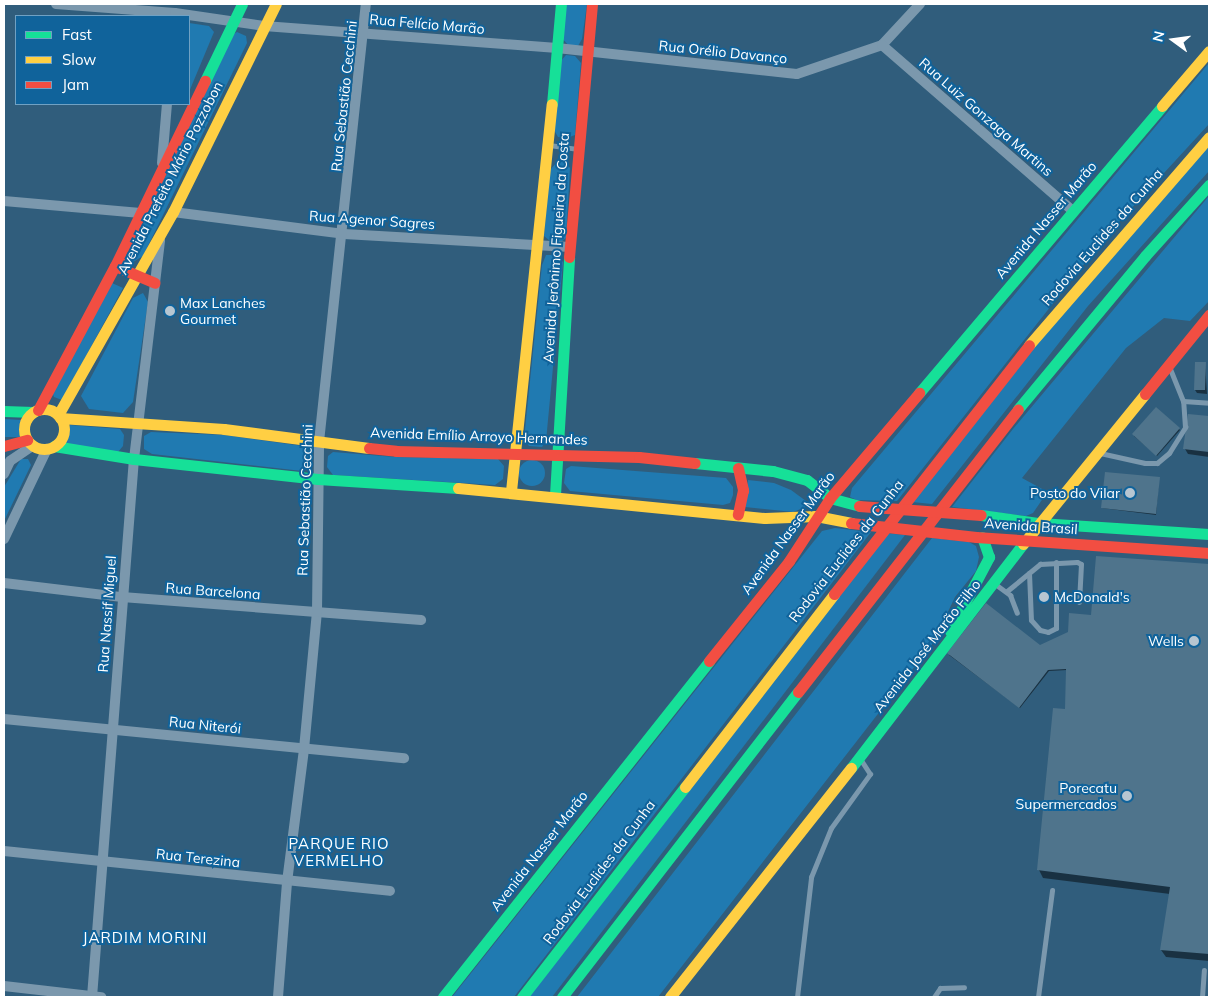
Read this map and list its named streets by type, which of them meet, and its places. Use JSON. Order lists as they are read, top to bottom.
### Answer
{
  "streets": {
    "main road": [
      "Avenida Prefeito Mário Pozzobon",
      "Avenida Nasser Marão",
      "Rodovia Euclides da Cunha",
      "Avenida Jerônimo Figueira da Costa",
      "Avenida Emílio Arroyo Hernandes",
      "Avenida Brasil",
      "Avenida José Marão Filho"
    ],
    "street": [
      "Rua Felício Marão",
      "Rua Orélio Davanço",
      "Rua Sebastião Cecchini",
      "Rua Luiz Gonzaga Martins",
      "Rua Agenor Sagres",
      "Rua Barcelona",
      "Rua Nassif Miguel",
      "Rua Niterói",
      "Rua Terezina"
    ]
  },
  "crossings": [
    ["Rua Felício Marão", "Rua Orélio Davanço"],
    ["Rua Felício Marão", "Rua Sebastião Cecchini"],
    ["Rua Felício Marão", "Avenida Prefeito Mário Pozzobon"],
    ["Rua Felício Marão", "Avenida Jerônimo Figueira da Costa"],
    ["Rua Orélio Davanço", "Rua Luiz Gonzaga Martins"],
    ["Rua Orélio Davanço", "Avenida Jerônimo Figueira da Costa"],
    ["Rua Sebastião Cecchini", "Rua Agenor Sagres"],
    ["Rua Sebastião Cecchini", "Avenida Emílio Arroyo Hernandes"],
    ["Rua Sebastião Cecchini", "Rua Barcelona"],
    ["Rua Sebastião Cecchini", "Rua Niterói"],
    ["Rua Sebastião Cecchini", "Rua Terezina"],
    ["Rua Luiz Gonzaga Martins", "Avenida Nasser Marão"],
    ["Avenida Prefeito Mário Pozzobon", "Rua Agenor Sagres"],
    ["Avenida Prefeito Mário Pozzobon", "Avenida Emílio Arroyo Hernandes"],
    ["Avenida Prefeito Mário Pozzobon", "Rua Nassif Miguel"],
    ["Rua Agenor Sagres", "Avenida Jerônimo Figueira da Costa"],
    ["Avenida Nasser Marão", "Avenida Emílio Arroyo Hernandes"],
    ["Avenida Nasser Marão", "Avenida Brasil"],
    ["Avenida Jerônimo Figueira da Costa", "Avenida Emílio Arroyo Hernandes"],
    ["Avenida Emílio Arroyo Hernandes", "Avenida Brasil"],
    ["Avenida Emílio Arroyo Hernandes", "Rua Nassif Miguel"],
    ["Avenida Brasil", "Avenida José Marão Filho"],
    ["Rua Barcelona", "Rua Nassif Miguel"],
    ["Rua Nassif Miguel", "Rua Niterói"],
    ["Rua Nassif Miguel", "Rua Terezina"]
  ],
  "districts": ["PARQUE RIO VERMELHO", "JARDIM MORINI"],
  "places": [
    "Max Lanches Gourmet",
    "Posto do Vilar",
    "McDonald's",
    "Wells",
    "Porecatu Supermercados"
  ],
  "legend": ["Fast", "Slow", "Jam"],
  "north": "left"
}
